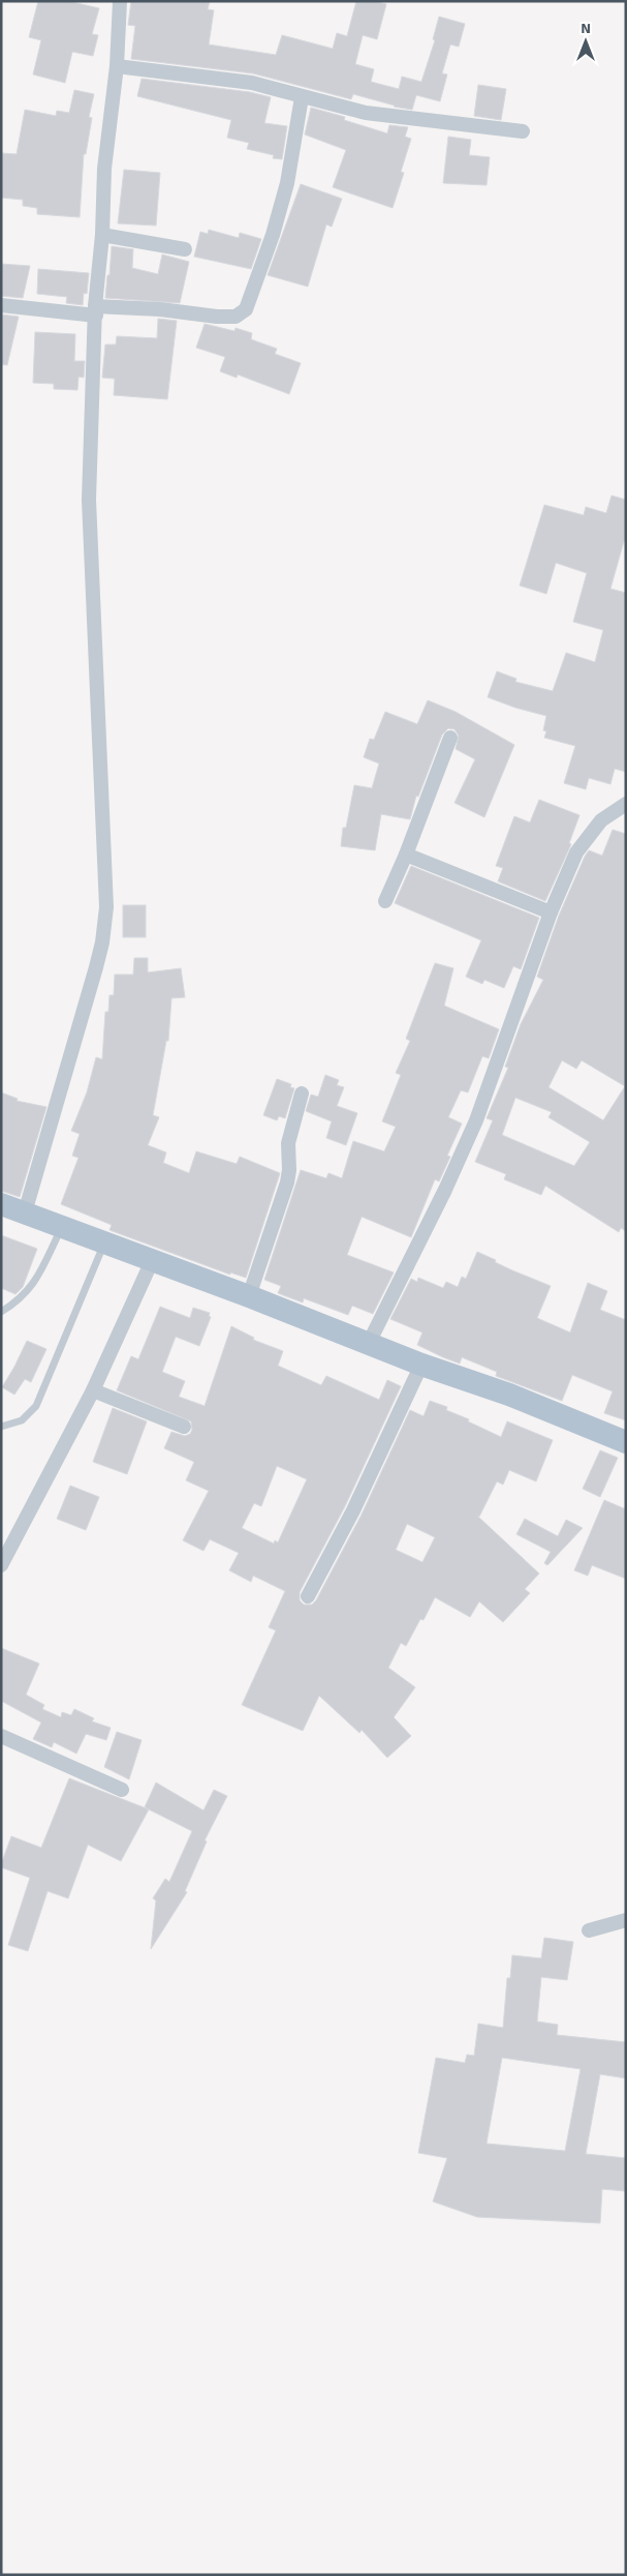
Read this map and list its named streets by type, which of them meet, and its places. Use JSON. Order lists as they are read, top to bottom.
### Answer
{
  "north": "top"
}
